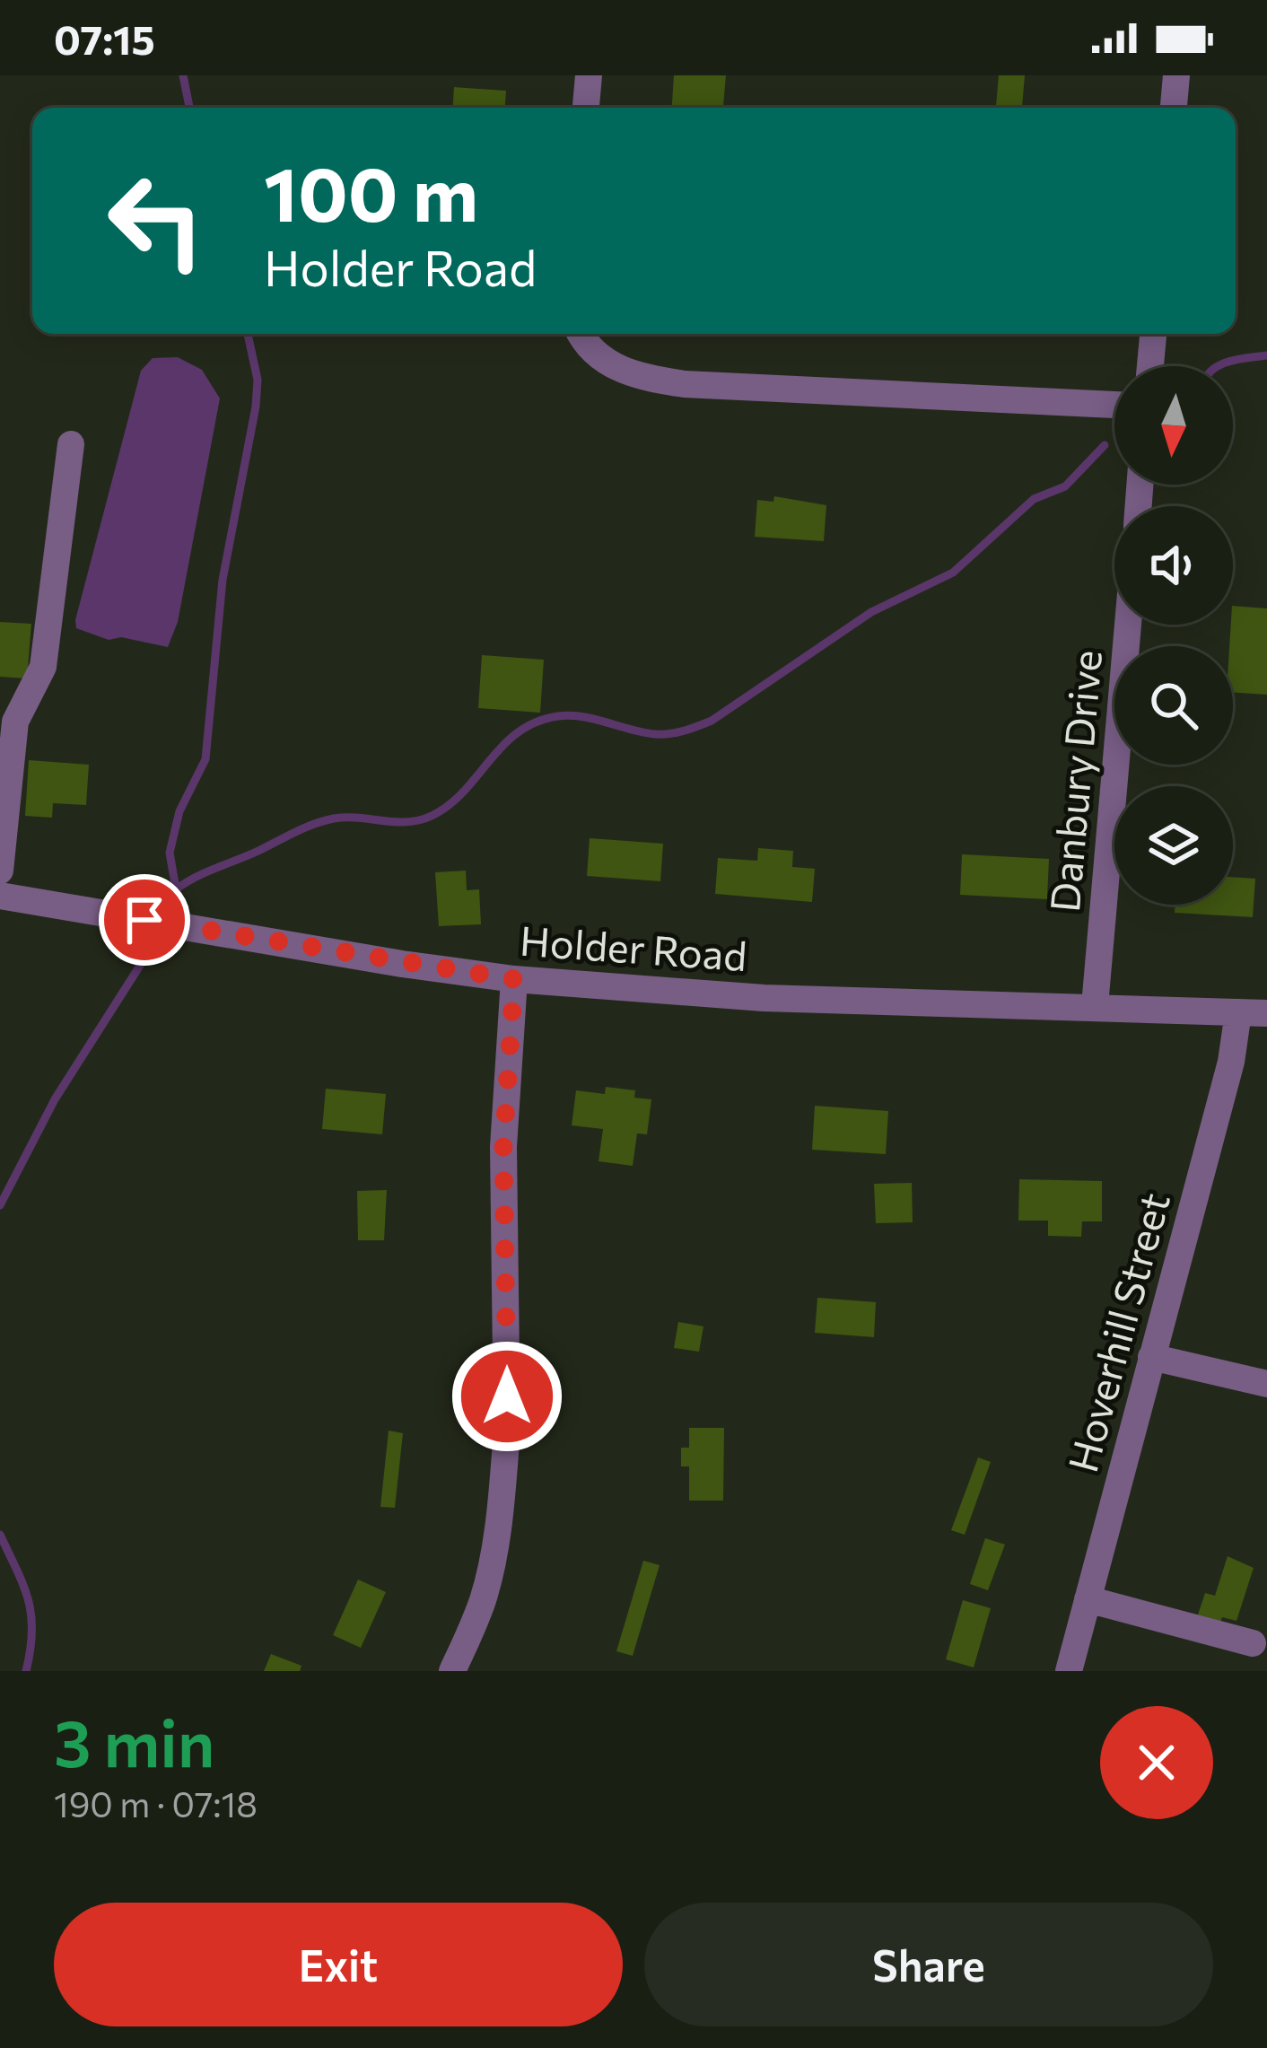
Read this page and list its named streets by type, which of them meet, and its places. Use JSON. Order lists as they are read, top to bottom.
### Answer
{
  "streets": {
    "street": ["Danbury Drive", "Holder Road", "Hoverhill Street"]
  },
  "crossings": [
    ["Danbury Drive", "Holder Road"],
    ["Holder Road", "Hoverhill Street"]
  ],
  "north": "bottom",
  "page": {
    "status": "07:15",
    "turn": ["100 m", "Holder Road"],
    "heading": ["3 min", "190 m · 07:18"],
    "buttons": ["Exit", "Share"]
  }
}
